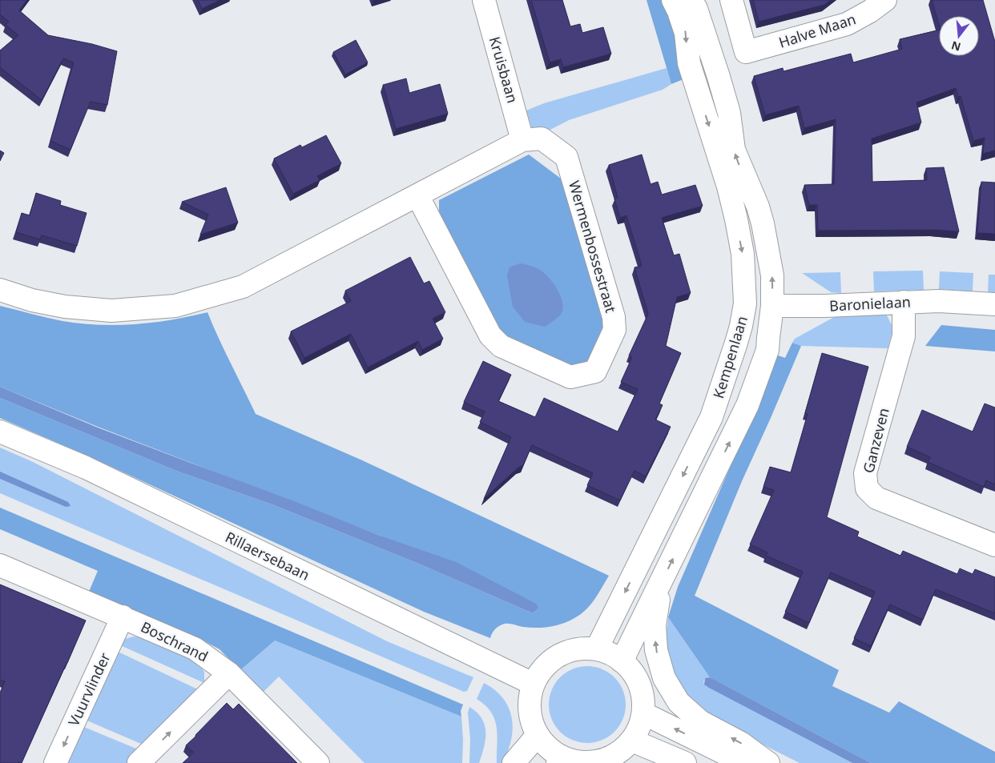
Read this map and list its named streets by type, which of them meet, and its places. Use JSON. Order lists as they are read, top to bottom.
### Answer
{
  "streets": {
    "street": [
      "Halve Maan",
      "Kruisbaan",
      "Wermenbossestraat",
      "Baronielaan",
      "Kempenlaan",
      "Ganzeven",
      "Rillaersebaan",
      "Boschrand",
      "Vuurvlinder"
    ]
  },
  "crossings": [
    ["Kruisbaan", "Wermenbossestraat"],
    ["Baronielaan", "Kempenlaan"],
    ["Baronielaan", "Ganzeven"],
    ["Kempenlaan", "Rillaersebaan"],
    ["Boschrand", "Vuurvlinder"]
  ],
  "north": "bottom"
}
